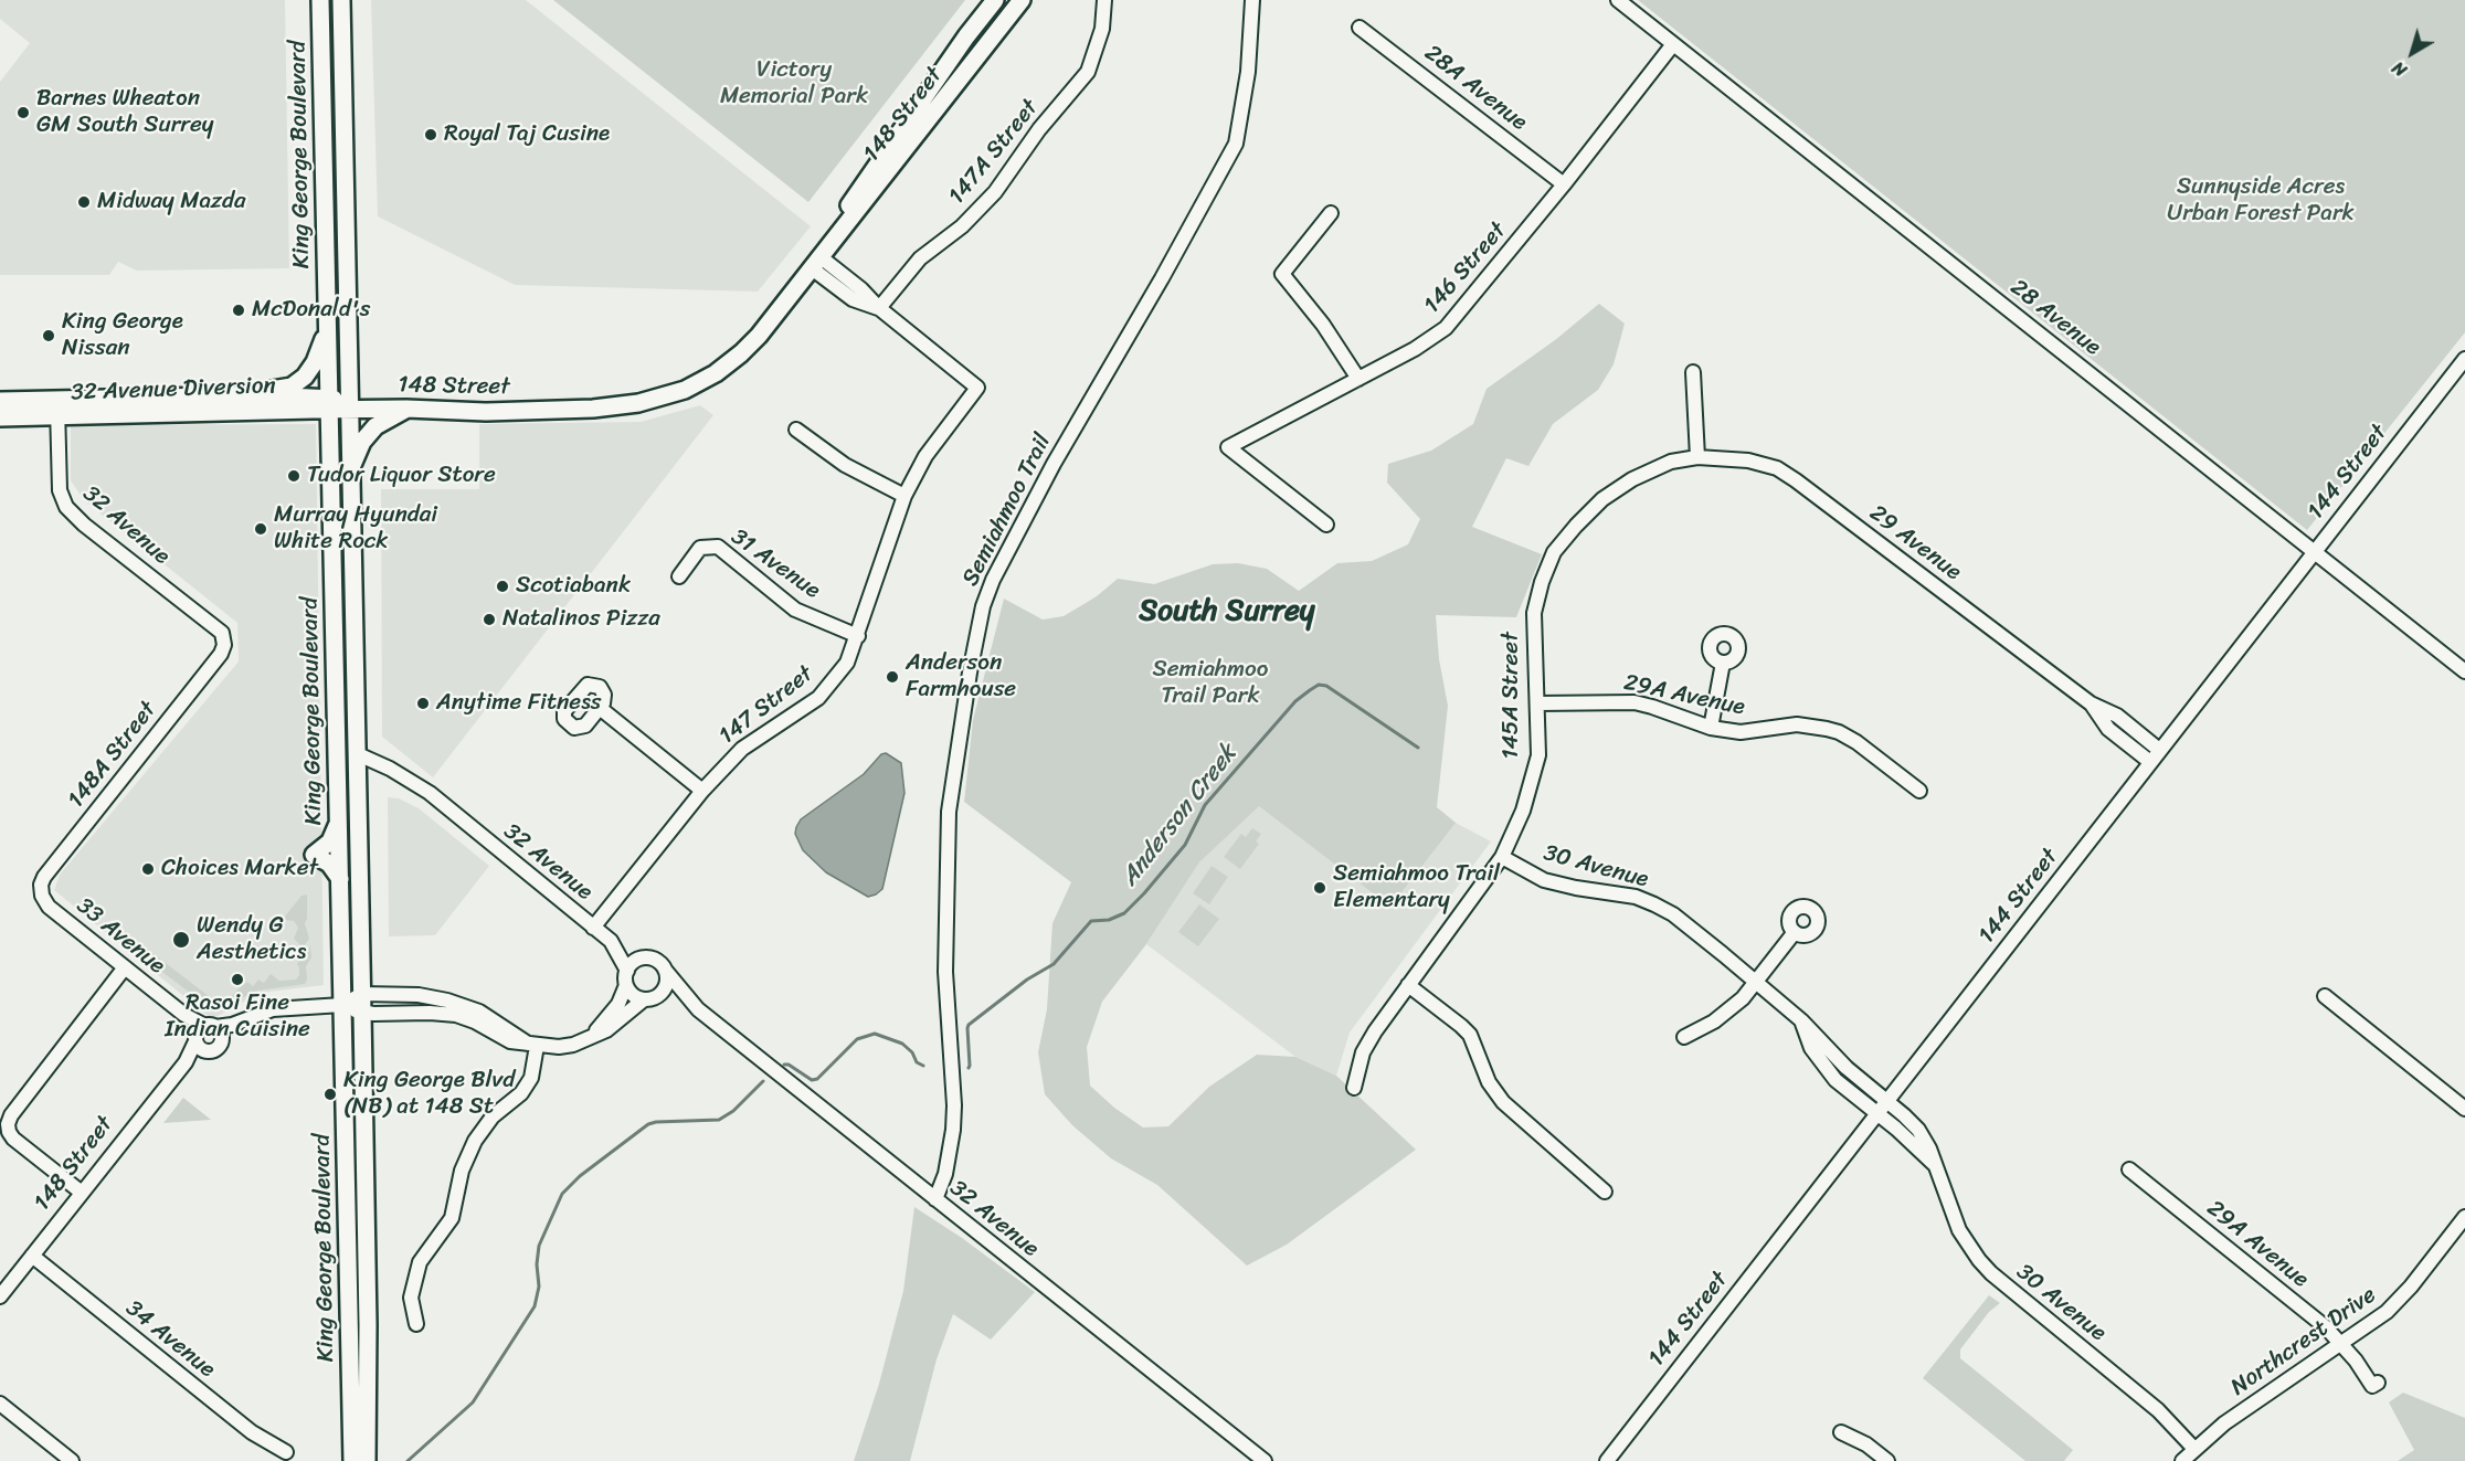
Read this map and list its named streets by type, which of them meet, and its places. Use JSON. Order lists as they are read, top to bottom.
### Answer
{
  "streets": {
    "main road": ["148 Street", "King George Boulevard", "32 Avenue Diversion"],
    "street": [
      "28A Avenue",
      "147A Street",
      "146 Street",
      "28 Avenue",
      "144 Street",
      "Semiahmoo Trail",
      "32 Avenue",
      "29 Avenue",
      "31 Avenue",
      "145A Street",
      "29A Avenue",
      "147 Street",
      "148A Street",
      "30 Avenue",
      "33 Avenue",
      "34 Avenue",
      "Northcrest Drive"
    ]
  },
  "crossings": [
    ["28A Avenue", "146 Street"],
    ["148 Street", "King George Boulevard"],
    ["148 Street", "32 Avenue Diversion"],
    ["148 Street", "33 Avenue"],
    ["148 Street", "34 Avenue"],
    ["147A Street", "147 Street"],
    ["King George Boulevard", "32 Avenue Diversion"],
    ["King George Boulevard", "32 Avenue"],
    ["146 Street", "28 Avenue"],
    ["28 Avenue", "144 Street"],
    ["32 Avenue Diversion", "32 Avenue"],
    ["144 Street", "29 Avenue"],
    ["144 Street", "30 Avenue"],
    ["Semiahmoo Trail", "32 Avenue"],
    ["32 Avenue", "147 Street"],
    ["32 Avenue", "148A Street"],
    ["29 Avenue", "145A Street"],
    ["31 Avenue", "147 Street"],
    ["145A Street", "29A Avenue"],
    ["145A Street", "30 Avenue"],
    ["29A Avenue", "Northcrest Drive"],
    ["148A Street", "33 Avenue"],
    ["30 Avenue", "Northcrest Drive"]
  ],
  "districts": ["South Surrey"],
  "water": ["Anderson Creek"],
  "parks": ["Victory Memorial Park", "Sunnyside Acres Urban Forest Park", "Semiahmoo Trail Park"],
  "places": [
    "Barnes Wheaton GM South Surrey",
    "Royal Taj Cusine",
    "Midway Mazda",
    "McDonald's",
    "King George Nissan",
    "Tudor Liquor Store",
    "Murray Hyundai White Rock",
    "Scotiabank",
    "Natalinos Pizza",
    "Anderson Farmhouse",
    "Anytime Fitness",
    "Choices Market",
    "Semiahmoo Trail Elementary",
    "Wendy G Aesthetics",
    "Rasoi Fine Indian Cuisine",
    "King George Blvd (NB) at 148 St"
  ],
  "north": "bottom left"
}
